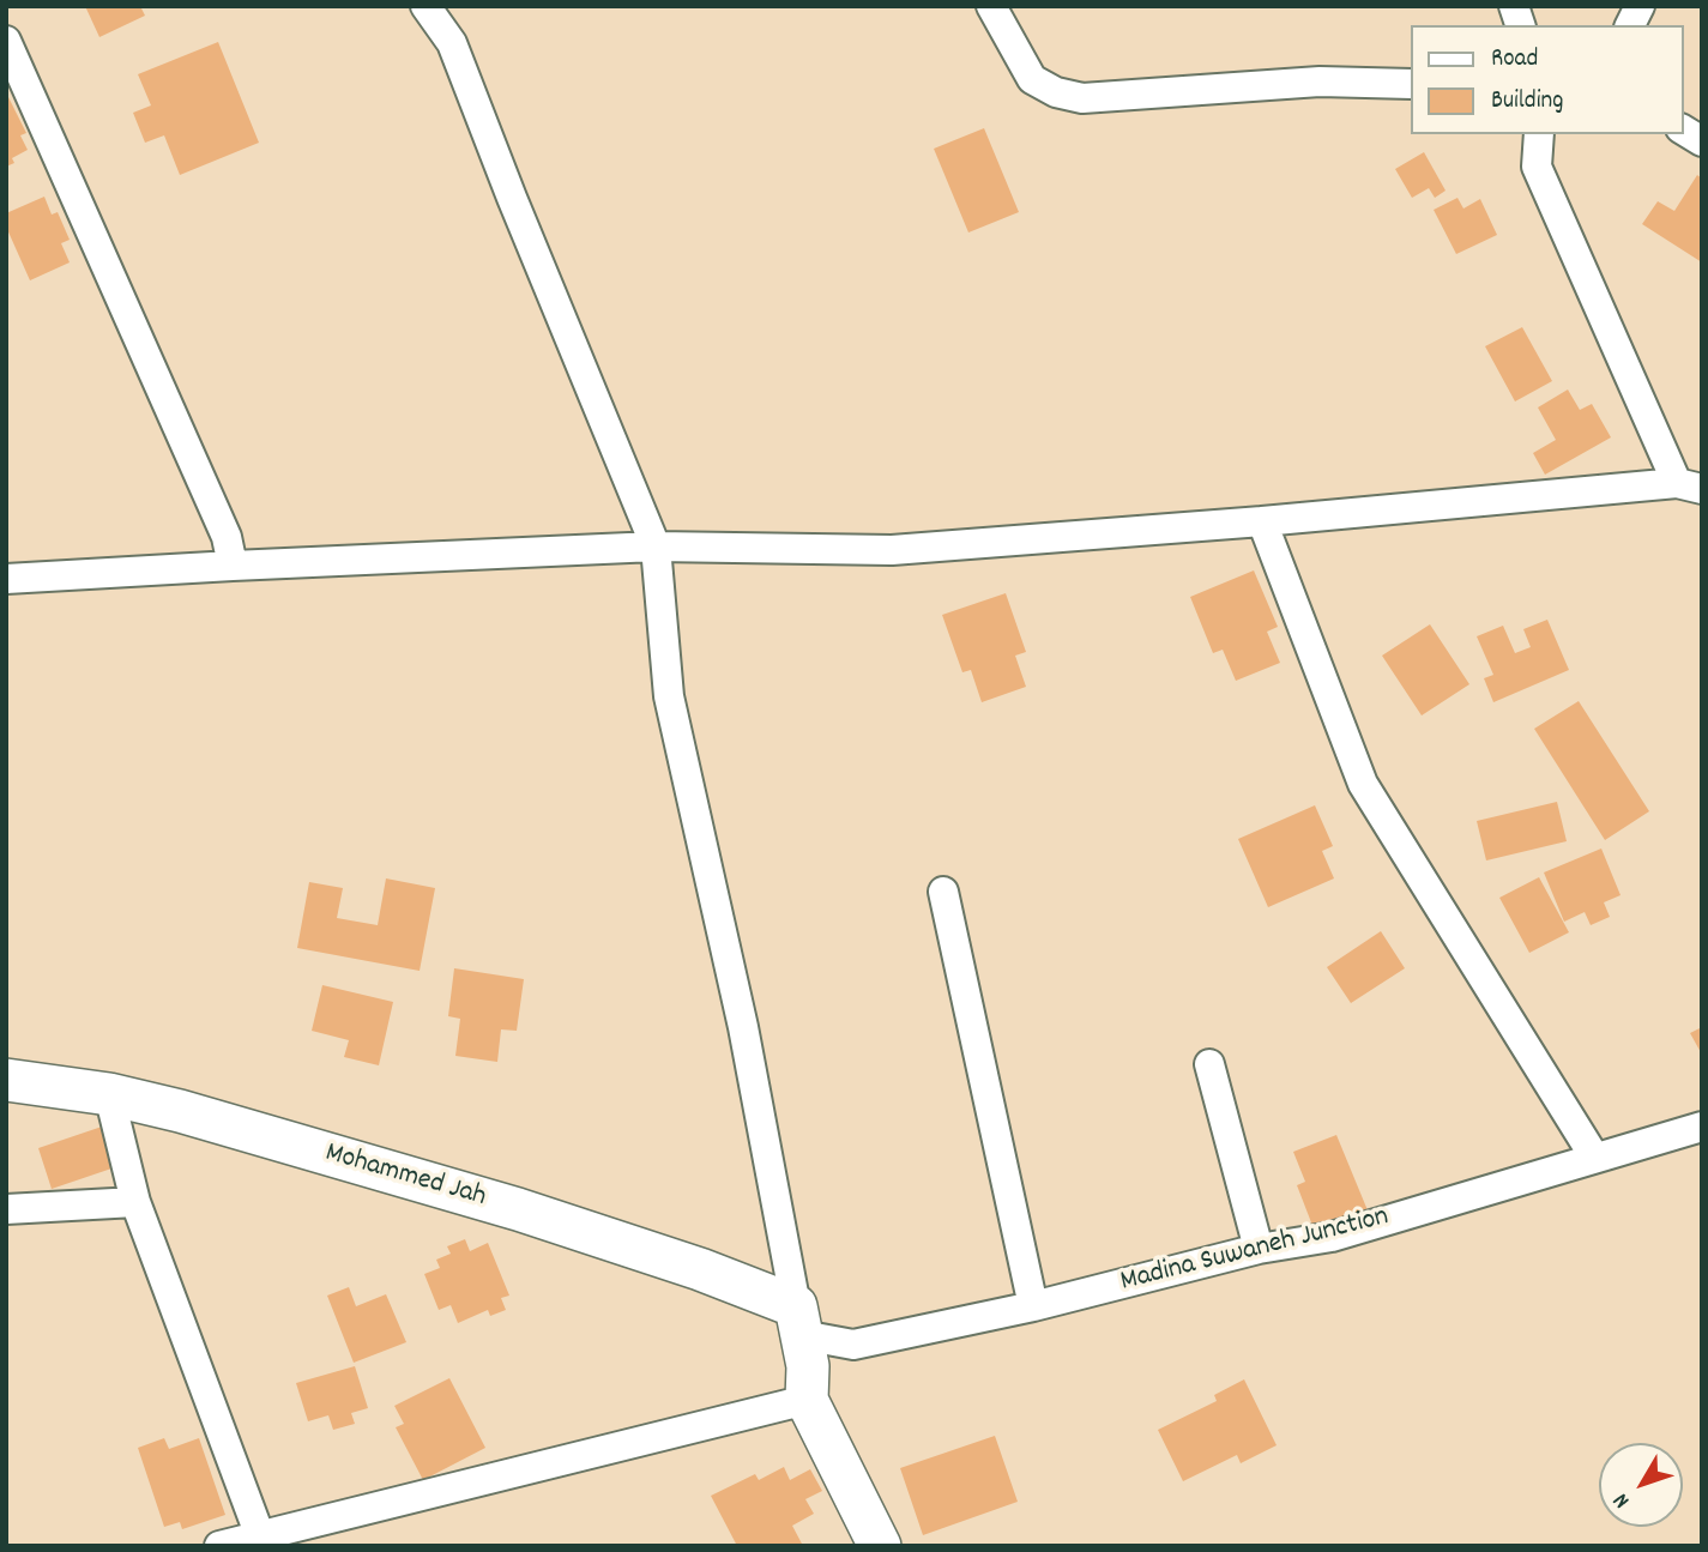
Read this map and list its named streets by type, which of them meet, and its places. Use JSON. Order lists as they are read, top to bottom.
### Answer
{
  "streets": {
    "street": ["Mohammed Jah", "Madina Suwaneh Junction"]
  },
  "crossings": [
    ["Mohammed Jah", "Madina Suwaneh Junction"]
  ],
  "legend": ["Road", "Building"],
  "north": "bottom left"
}
